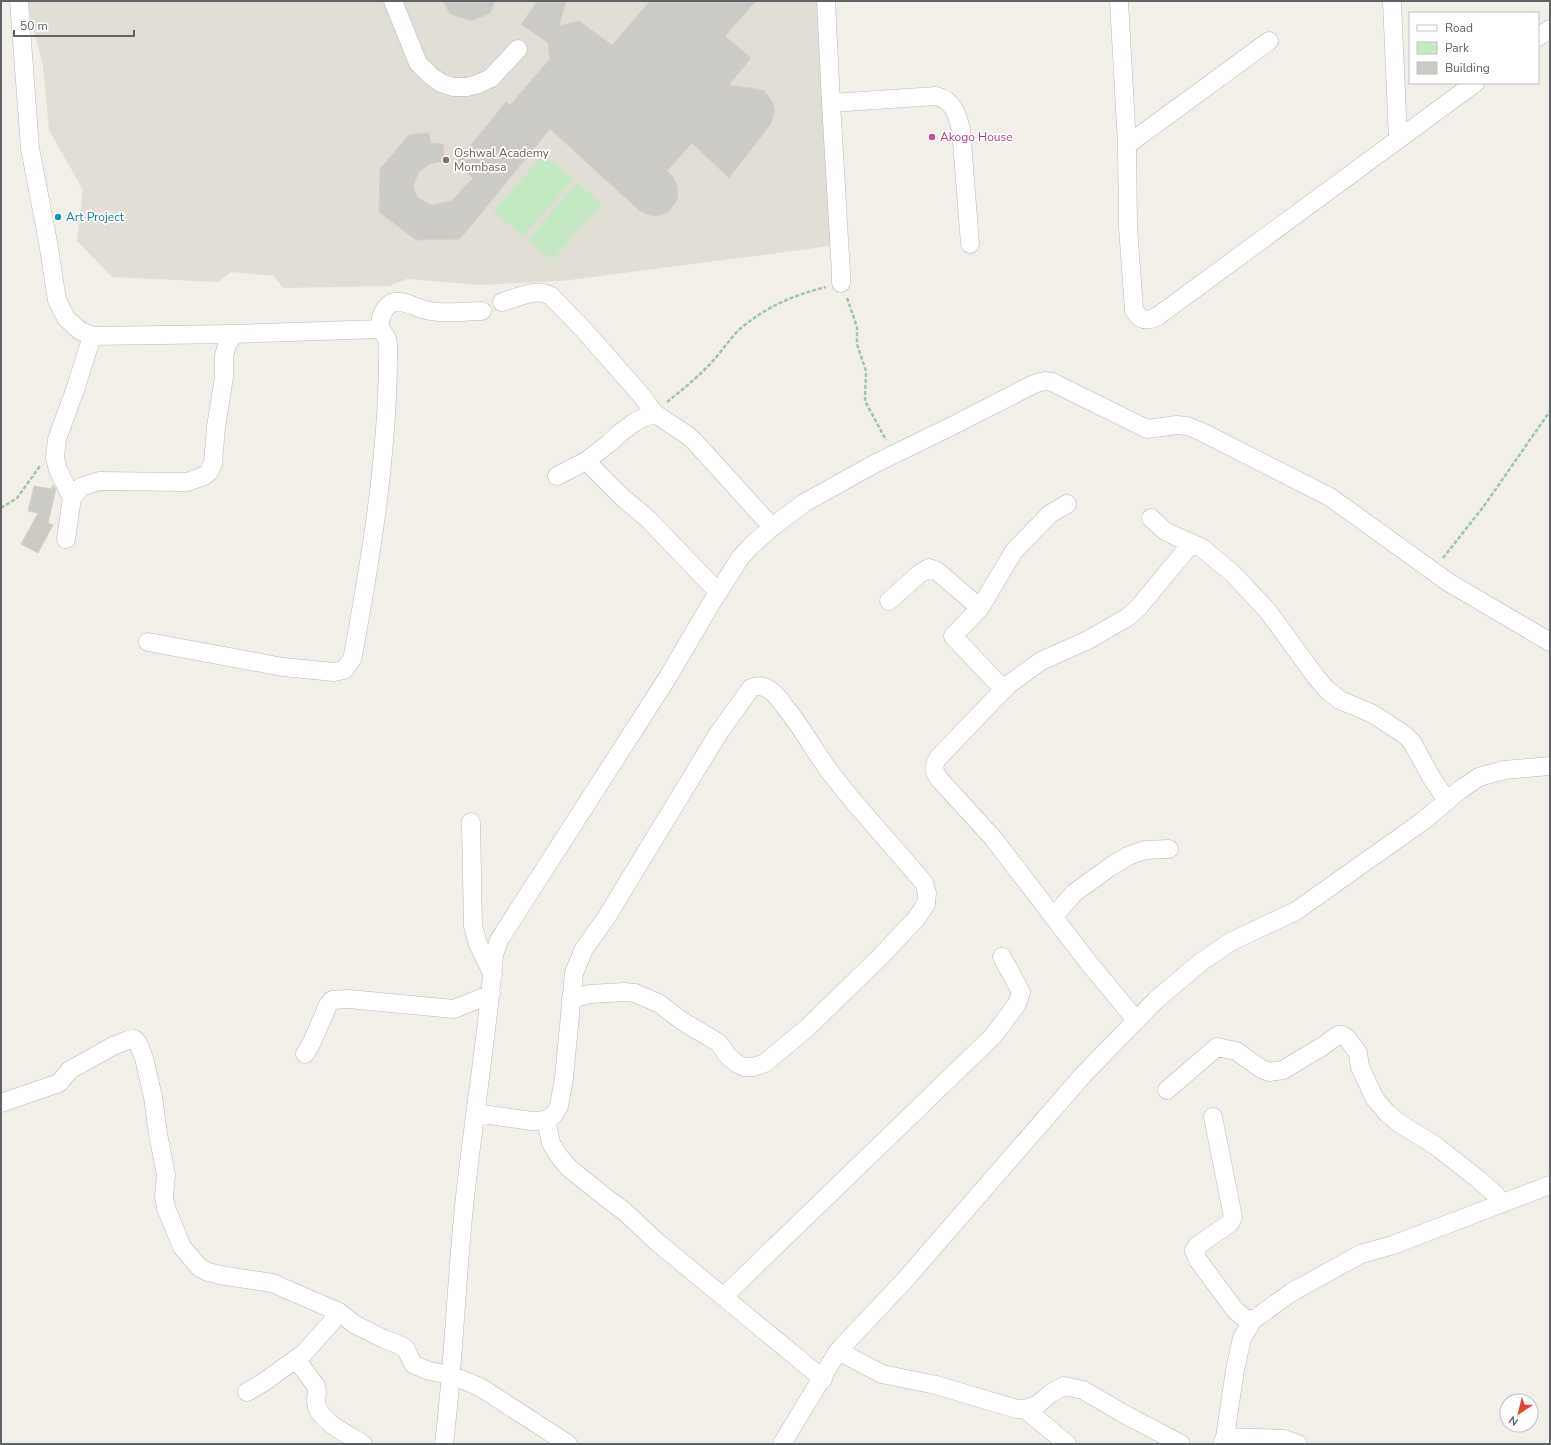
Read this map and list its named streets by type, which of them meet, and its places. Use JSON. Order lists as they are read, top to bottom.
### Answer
{
  "places": ["Akogo House", "Oshwal Academy Mombasa", "Art Project"],
  "legend": ["Road", "Park", "Building"],
  "scale_bar": "50 m",
  "north": "bottom left"
}
